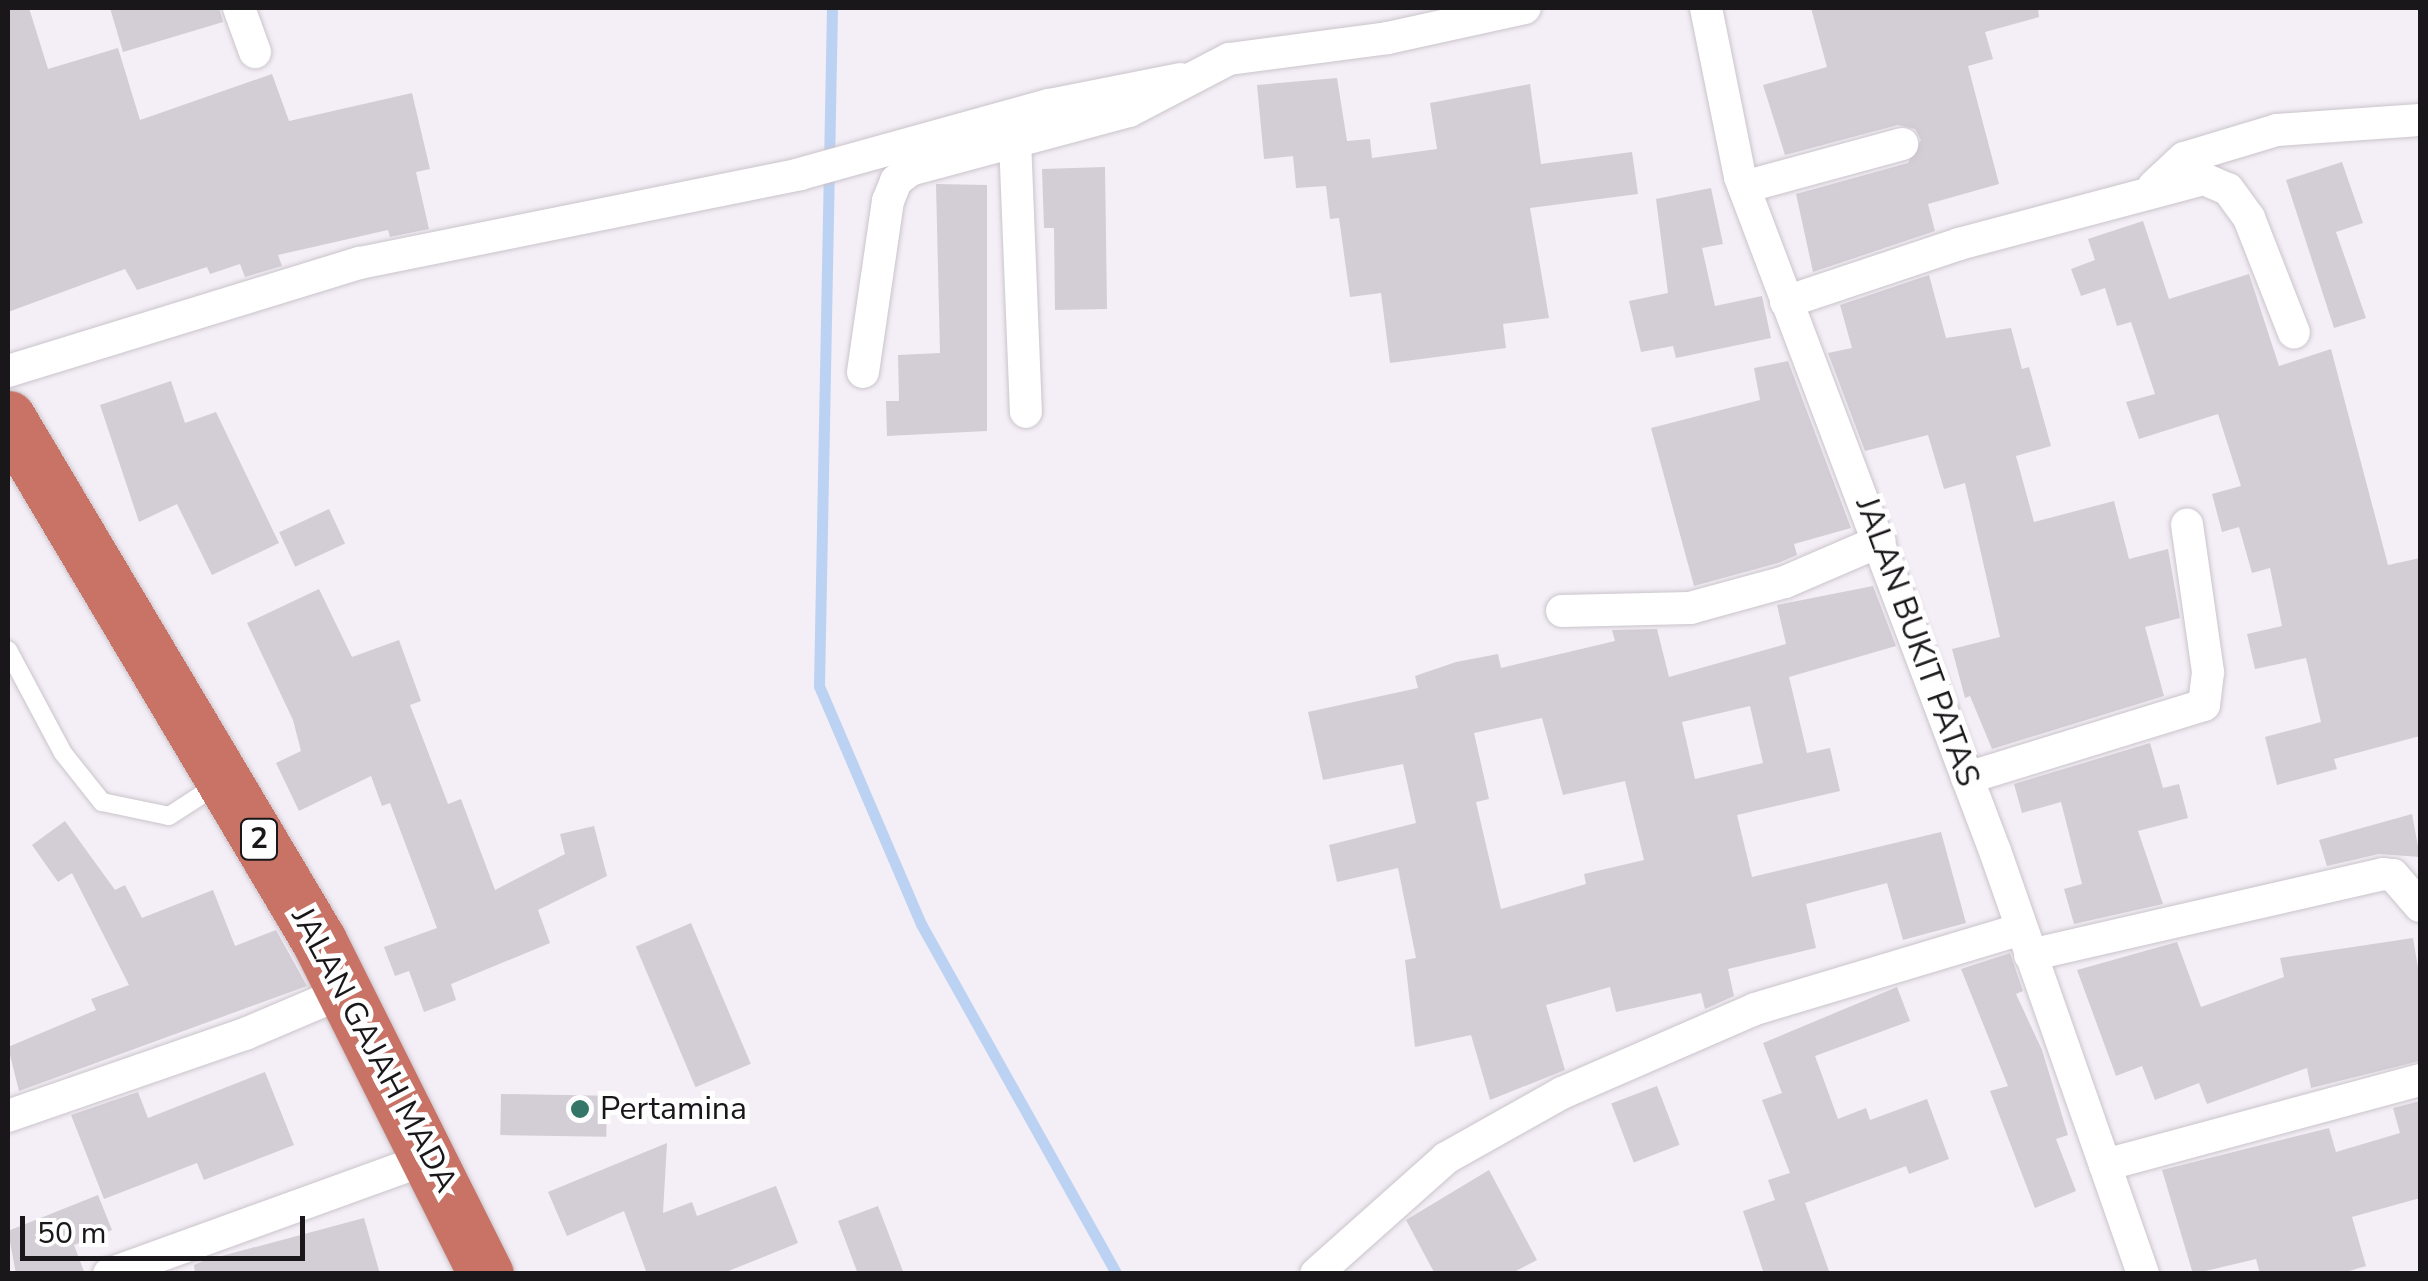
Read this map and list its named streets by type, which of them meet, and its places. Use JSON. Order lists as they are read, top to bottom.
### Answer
{
  "streets": {
    "highway": ["2", "JALAN GAJAH MADA"],
    "street": ["JALAN BUKIT PATAS"]
  },
  "places": ["Pertamina"],
  "scale_bar": "50 m"
}
